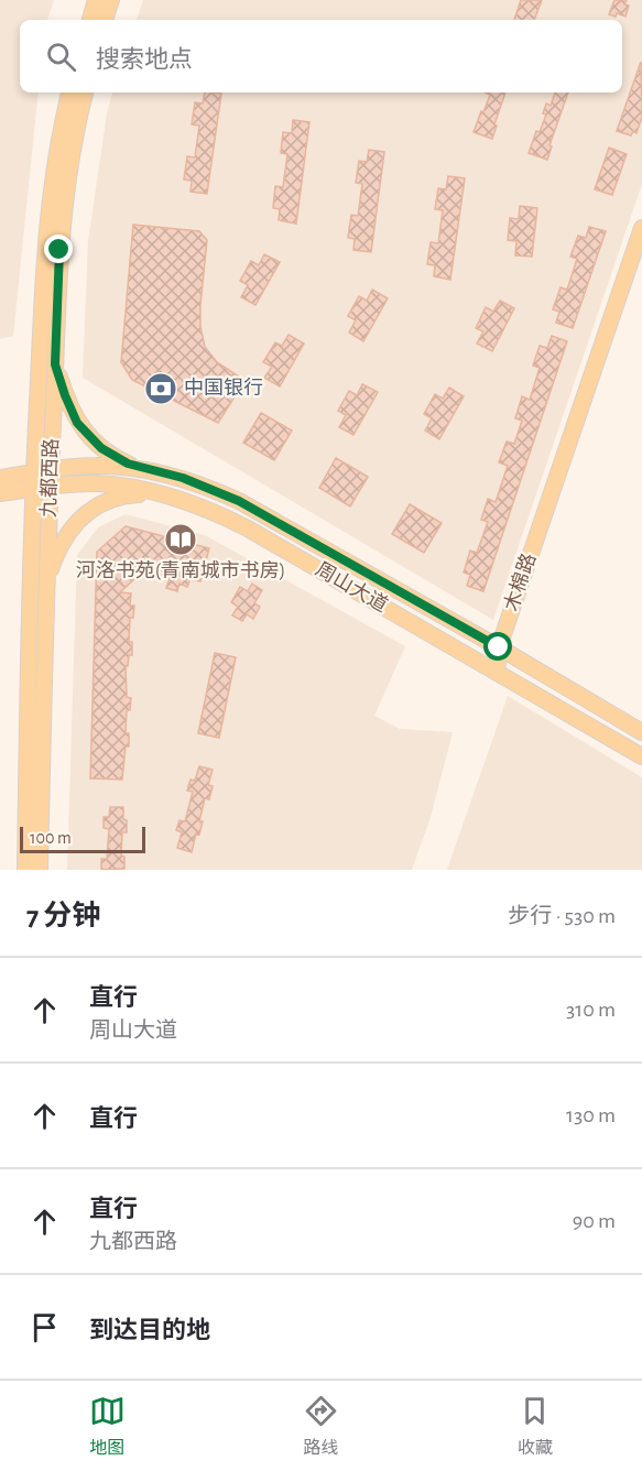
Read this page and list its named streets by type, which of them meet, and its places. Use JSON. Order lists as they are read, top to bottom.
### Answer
{
  "streets": {
    "main road": ["九都西路", "木棉路", "周山大道"]
  },
  "crossings": [
    ["九都西路", "周山大道"],
    ["木棉路", "周山大道"]
  ],
  "places": {
    "bank": ["中国银行"],
    "library": ["河洛书苑(青南城市书房)"]
  },
  "scale_bar": "100 m",
  "page": {
    "search": "搜索地点",
    "scale": "100 m",
    "heading": ["7 分钟", "步行 · 530 m"],
    "list": [
      ["直行", "周山大道", "310 m"],
      ["直行", "130 m"],
      ["直行", "九都西路", "90 m"],
      "到达目的地"
    ],
    "nav": ["地图", "路线", "收藏"]
  }
}
